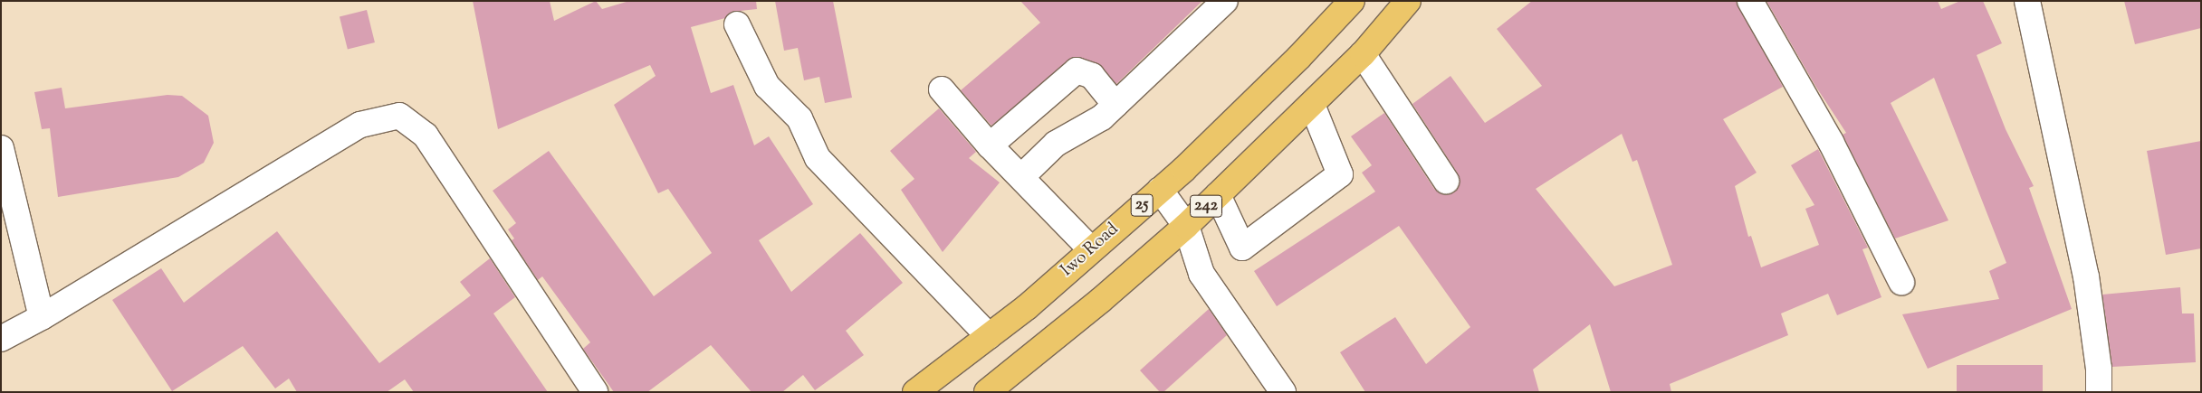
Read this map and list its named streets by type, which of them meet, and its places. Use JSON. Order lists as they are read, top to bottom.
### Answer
{
  "streets": {
    "main road": ["25", "242", "Iwo Road"]
  }
}
